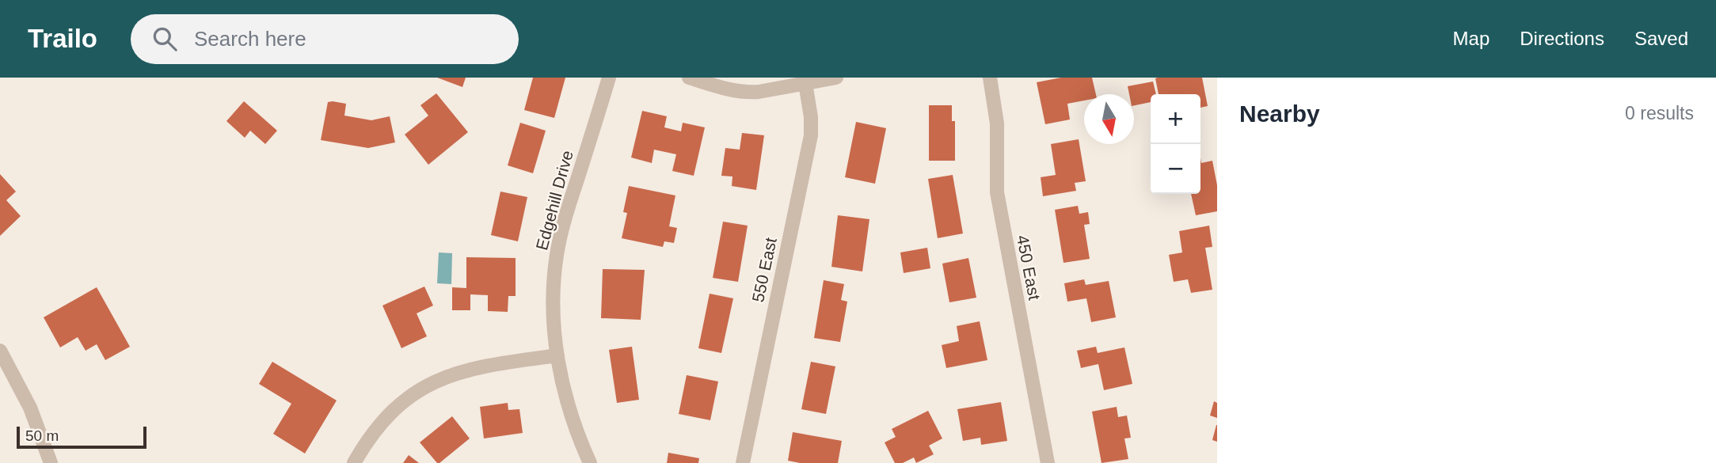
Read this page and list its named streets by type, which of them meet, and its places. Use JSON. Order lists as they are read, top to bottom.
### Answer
{
  "streets": {
    "street": ["Edgehill Drive", "450 East", "550 East"]
  },
  "scale_bar": "50 m",
  "north": "bottom",
  "page": {
    "header": "Trailo",
    "search": "Search here",
    "nav": ["Map", "Directions", "Saved"],
    "heading": ["Nearby", "0 results"],
    "map_buttons": ["+", "−"],
    "scale": "50 m"
  }
}
